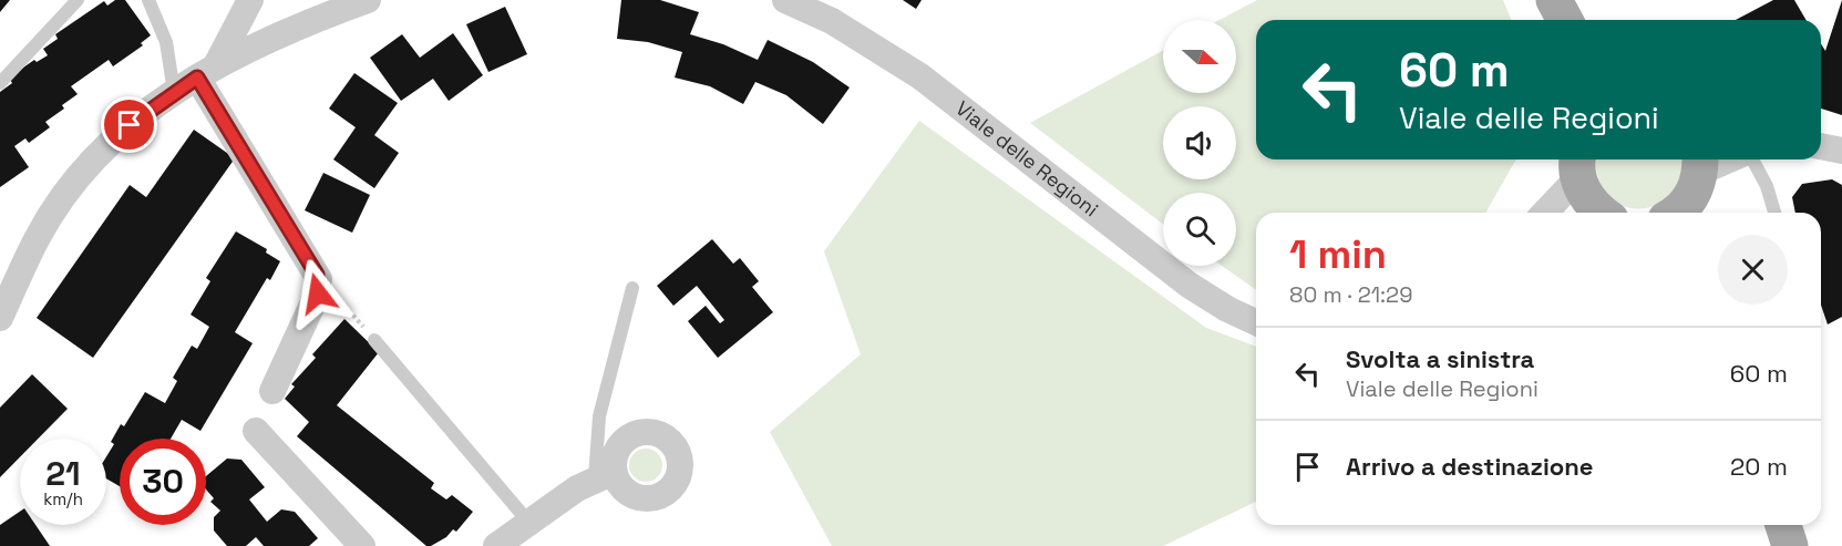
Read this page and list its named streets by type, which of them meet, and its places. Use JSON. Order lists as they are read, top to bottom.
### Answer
{
  "streets": {
    "street": ["Viale delle Regioni"]
  },
  "north": "right",
  "page": {
    "turn": ["60 m", "Viale delle Regioni"],
    "heading": ["1 min", "80 m · 21:29"],
    "list": [
      {
        "name": "Svolta a sinistra",
        "note": "Viale delle Regioni",
        "value": "60 m"
      },
      {
        "name": "Arrivo a destinazione",
        "value": "20 m"
      }
    ],
    "speed": "21 km/h",
    "limit": "30"
  }
}
